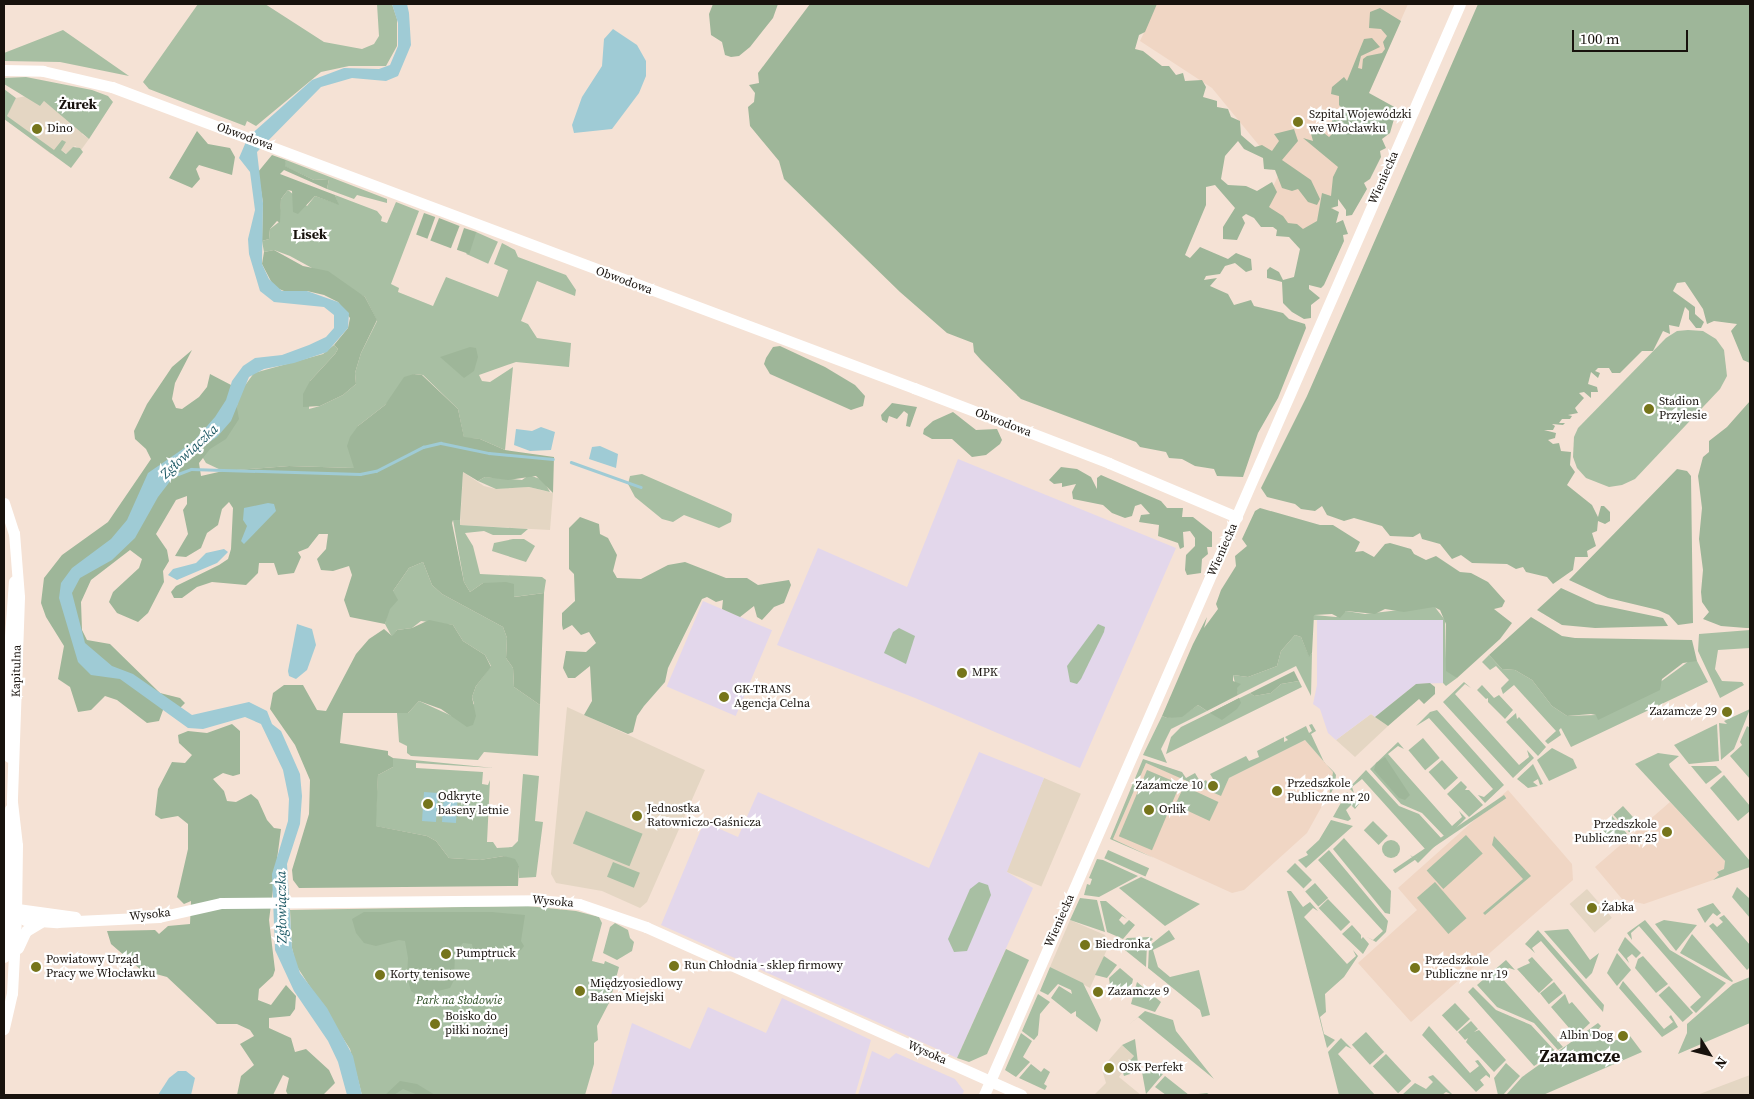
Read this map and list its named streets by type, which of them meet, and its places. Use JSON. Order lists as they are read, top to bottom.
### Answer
{
  "streets": {
    "street": [
      "Obwodowa",
      "Wieniecka",
      "Kapitulna",
      "Wysoka"
    ]
  },
  "crossings": [
    ["Obwodowa", "Wieniecka"],
    ["Wieniecka", "Wysoka"],
    ["Kapitulna", "Wysoka"]
  ],
  "districts": ["Żurek", "Lisek", "Zazamcze"],
  "water": ["Zgłowiączka"],
  "parks": ["Park na Słodowie"],
  "places": [
    "Szpital Wojewódzki we Włocławku",
    "Dino",
    "Stadion Przylesie",
    "MPK",
    "GK-TRANS Agencja Celna",
    "Zazamcze 29",
    "Zazamcze 10",
    "Przedszkole Publiczne nr 20",
    "Odkryte baseny letnie",
    "Orlik",
    "Jednostka Ratowniczo-Gaśnicza",
    "Przedszkole Publiczne nr 25",
    "Żabka",
    "Biedronka",
    "Pumptruck",
    "Run Chłodnia - sklep firmowy",
    "Powiatowy Urząd Pracy we Włocławku",
    "Przedszkole Publiczne nr 19",
    "Korty tenisowe",
    "Międzyosiedlowy Basen Miejski",
    "Zazamcze 9",
    "Boisko do piłki nożnej",
    "Albin Dog",
    "OSK Perfekt"
  ],
  "scale_bar": "100 m",
  "north": "bottom right"
}
